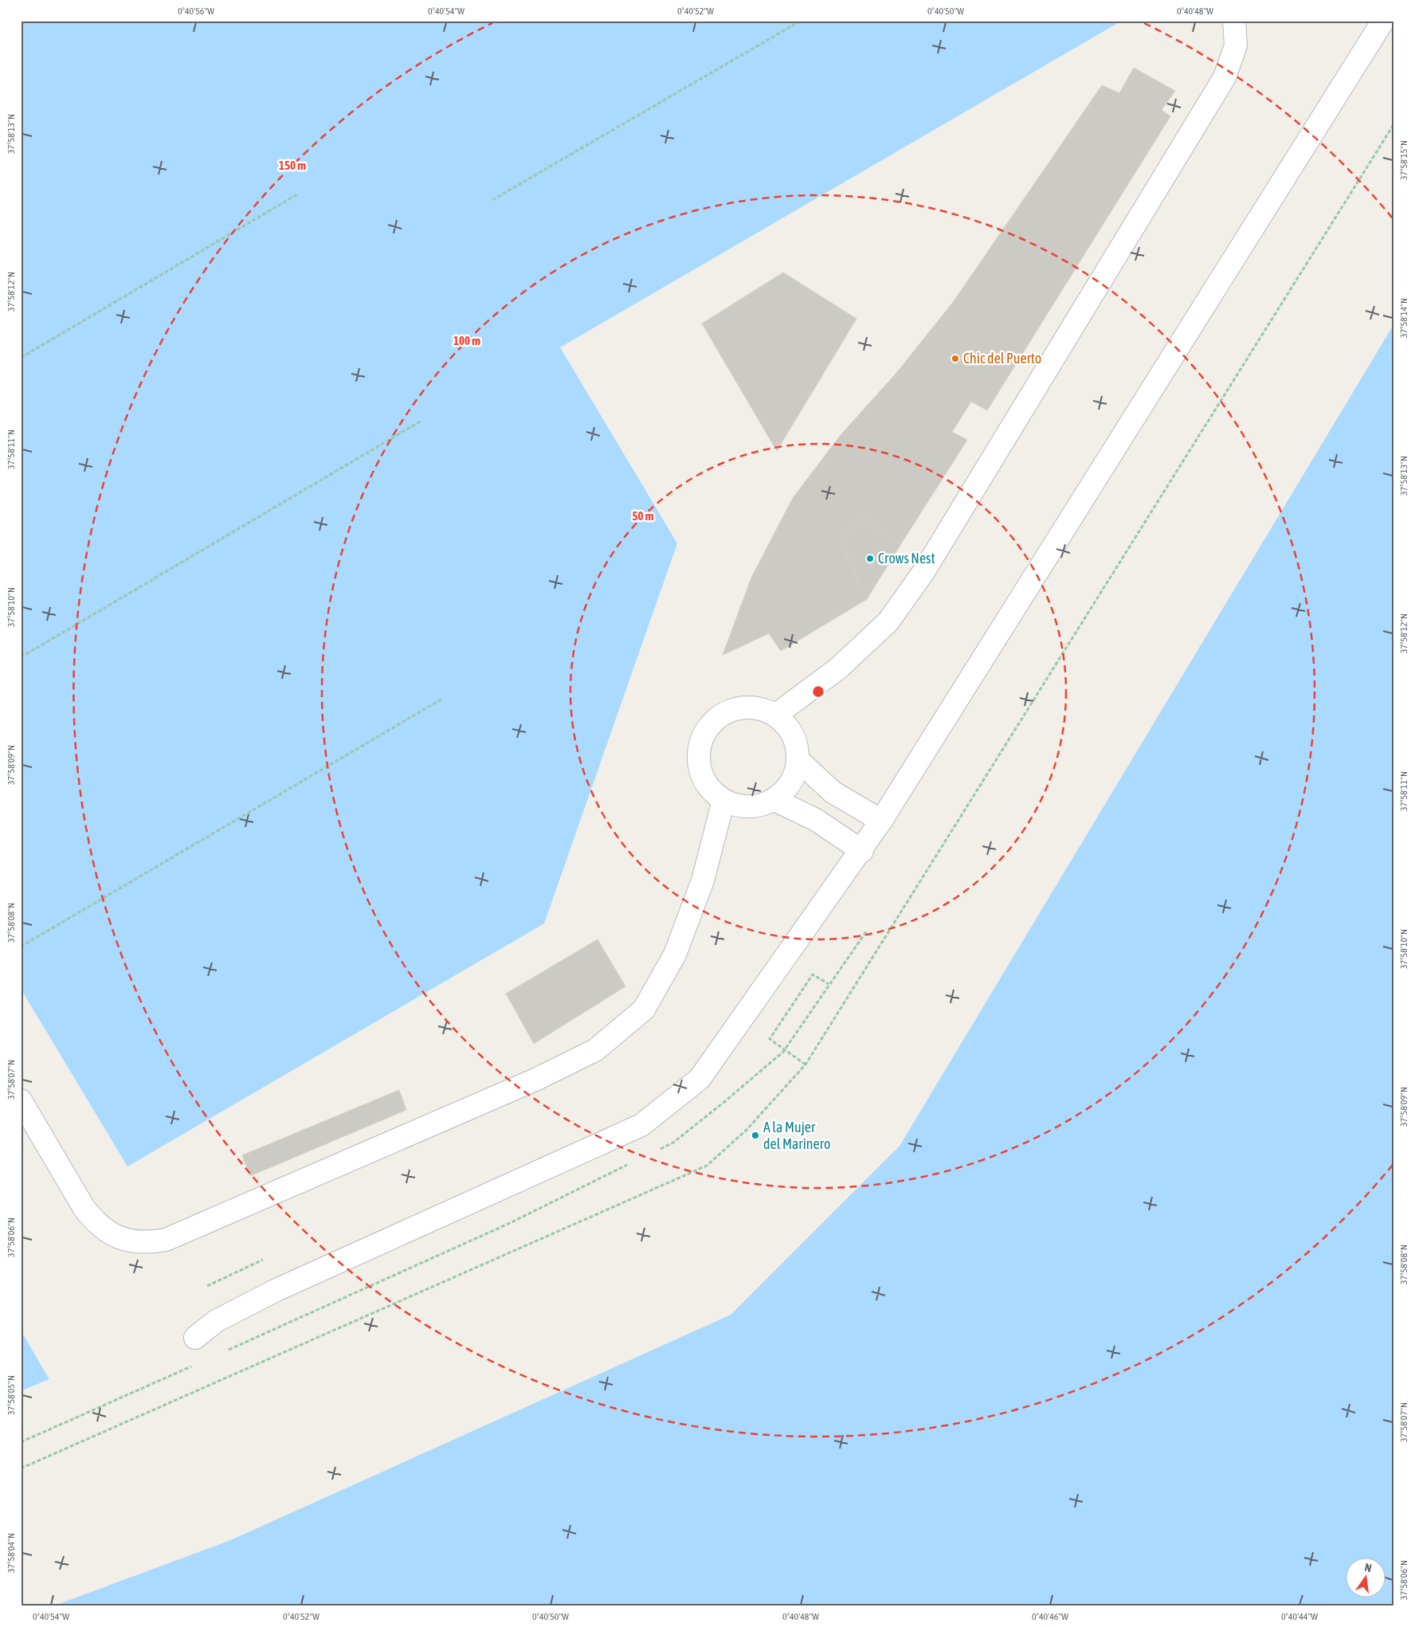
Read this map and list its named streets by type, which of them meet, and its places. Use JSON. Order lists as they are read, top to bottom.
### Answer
{
  "places": ["Chic del Puerto", "Crows Nest", "A la Mujer del Marinero"],
  "north": "top",
  "coordinates": [
    "0°40'56\"W",
    "0°40'54\"W",
    "0°40'52\"W",
    "0°40'50\"W",
    "0°40'48\"W",
    "37°58'13\"N",
    "37°58'15\"N",
    "37°58'12\"N",
    "37°58'14\"N",
    "37°58'11\"N",
    "37°58'10\"N",
    "37°58'09\"N",
    "37°58'08\"N",
    "37°58'07\"N",
    "37°58'06\"N",
    "37°58'05\"N",
    "37°58'04\"N",
    "0°40'46\"W",
    "0°40'44\"W"
  ],
  "rings": ["150 m", "100 m", "50 m"]
}
